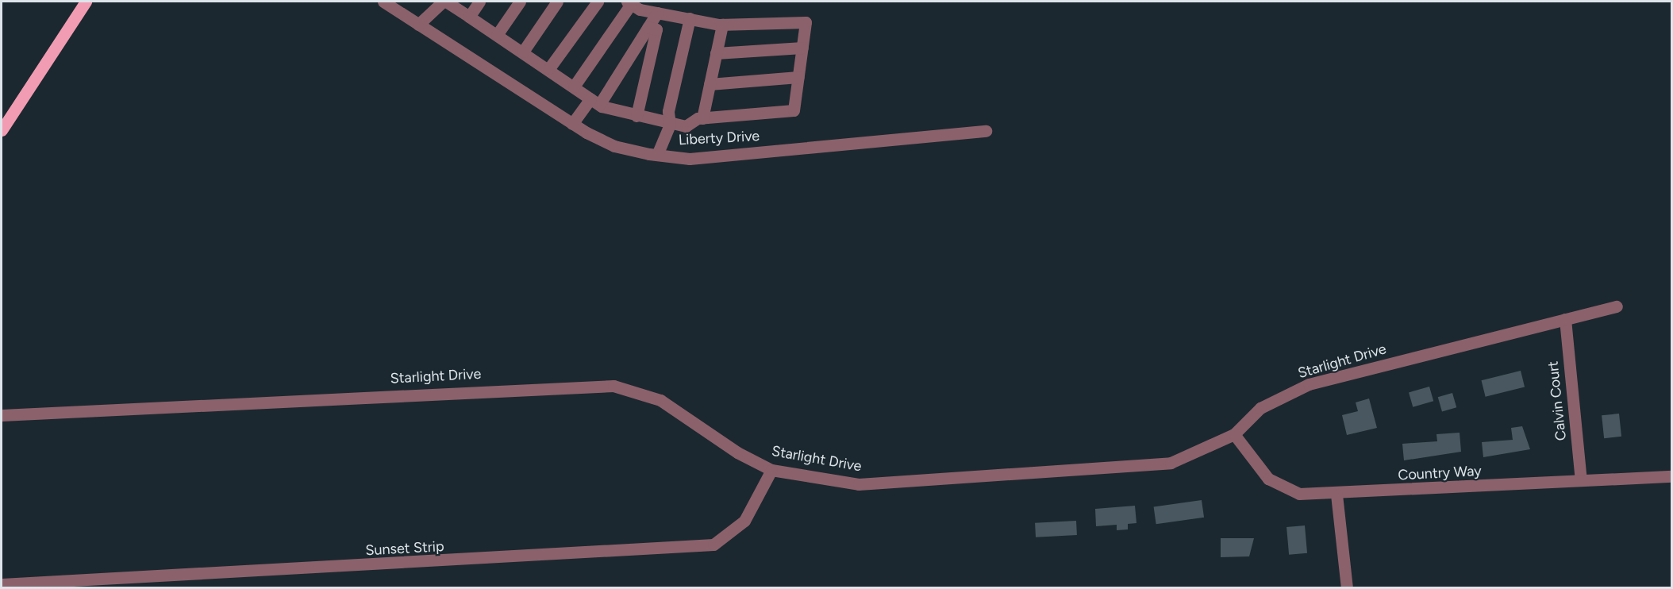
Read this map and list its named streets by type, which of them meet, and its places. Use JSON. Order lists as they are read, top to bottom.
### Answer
{
  "streets": {
    "street": [
      "Liberty Drive",
      "Starlight Drive",
      "Calvin Court",
      "Country Way",
      "Sunset Strip"
    ]
  },
  "crossings": [
    ["Starlight Drive", "Calvin Court"],
    ["Starlight Drive", "Country Way"],
    ["Starlight Drive", "Sunset Strip"],
    ["Calvin Court", "Country Way"]
  ]
}
